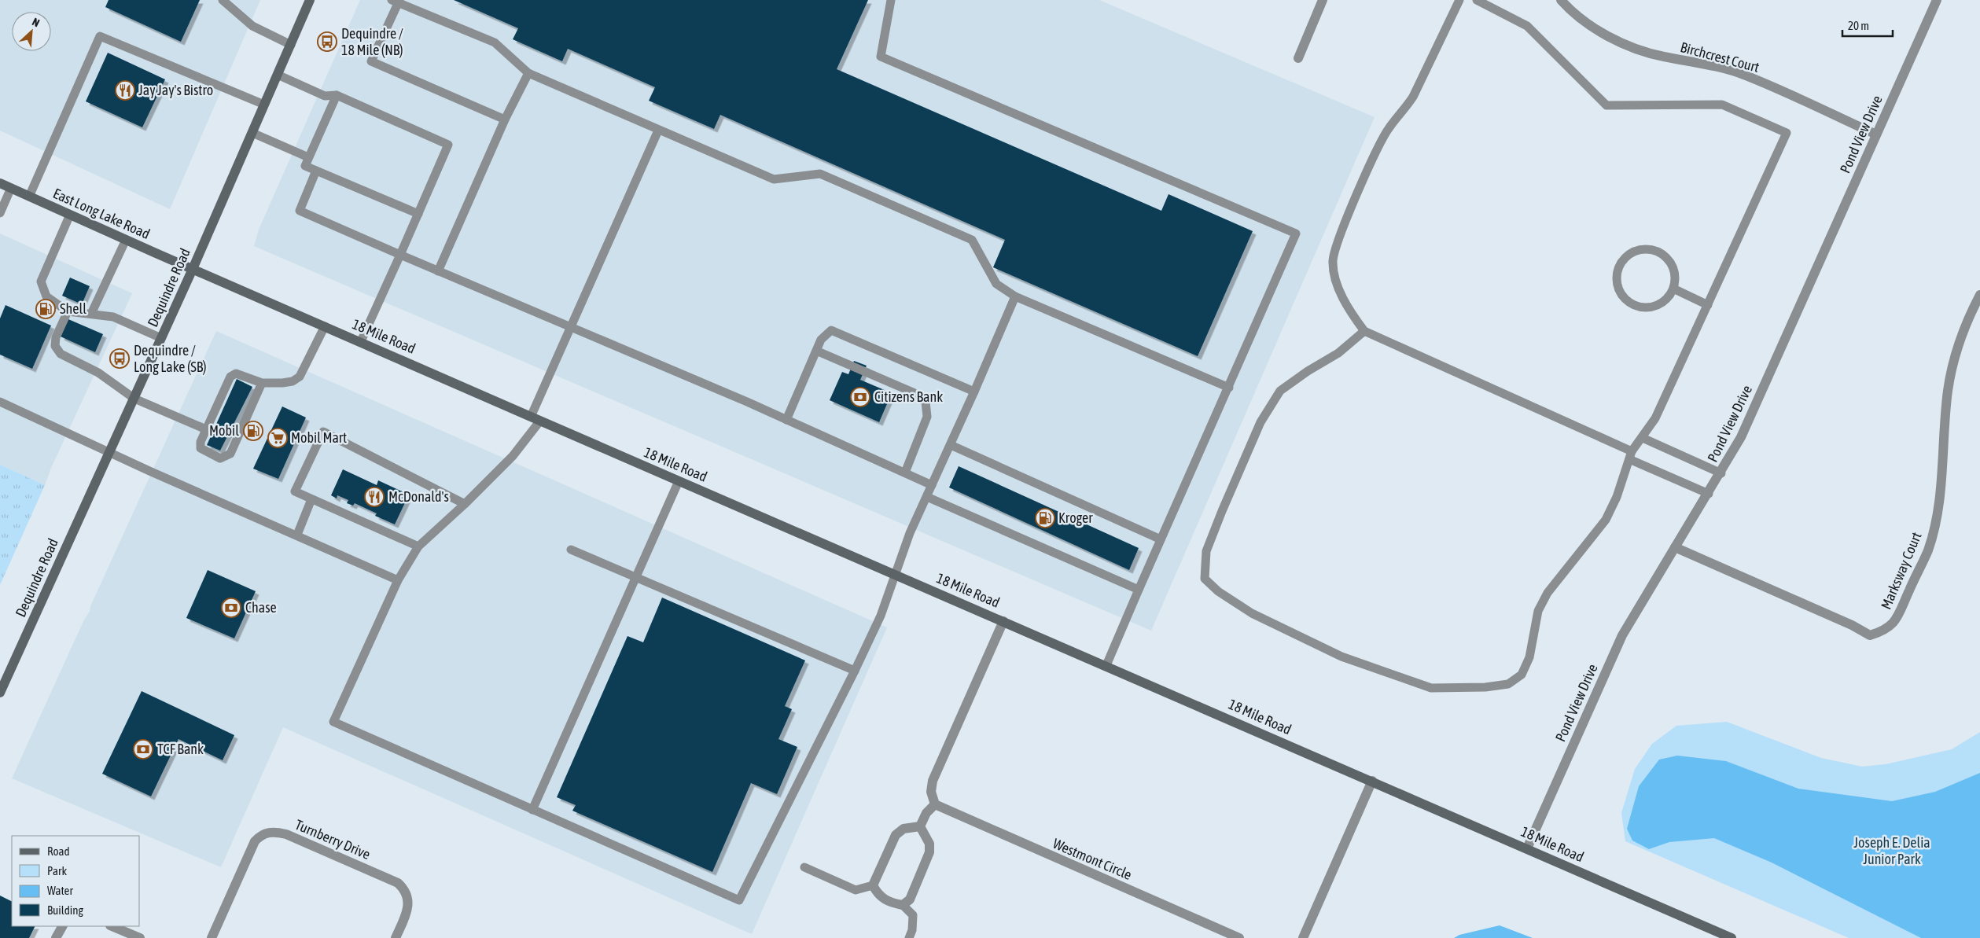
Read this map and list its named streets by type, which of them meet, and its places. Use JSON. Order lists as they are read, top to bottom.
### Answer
{
  "streets": {
    "main road": ["East Long Lake Road", "Dequindre Road", "18 Mile Road"],
    "street": [
      "Birchcrest Court",
      "Pond View Drive",
      "Marksway Court",
      "Turnberry Drive",
      "Westmont Circle"
    ]
  },
  "crossings": [
    ["Birchcrest Court", "Pond View Drive"],
    ["Pond View Drive", "18 Mile Road"],
    ["Pond View Drive", "Marksway Court"],
    ["East Long Lake Road", "Dequindre Road"],
    ["East Long Lake Road", "18 Mile Road"],
    ["Dequindre Road", "18 Mile Road"]
  ],
  "parks": ["Joseph E. Delia Junior Park"],
  "places": {
    "bus stop": ["Dequindre / 18 Mile (NB)", "Dequindre / Long Lake (SB)"],
    "restaurant": ["Jay Jay's Bistro", "McDonald's"],
    "fuel station": ["Shell", "Mobil", "Kroger"],
    "bank": ["Citizens Bank", "Chase", "TCF Bank"],
    "supermarket": ["Mobil Mart"]
  },
  "legend": [
    "Road",
    "Park",
    "Water",
    "Building"
  ],
  "scale_bar": "20 m",
  "north": "top right"
}
